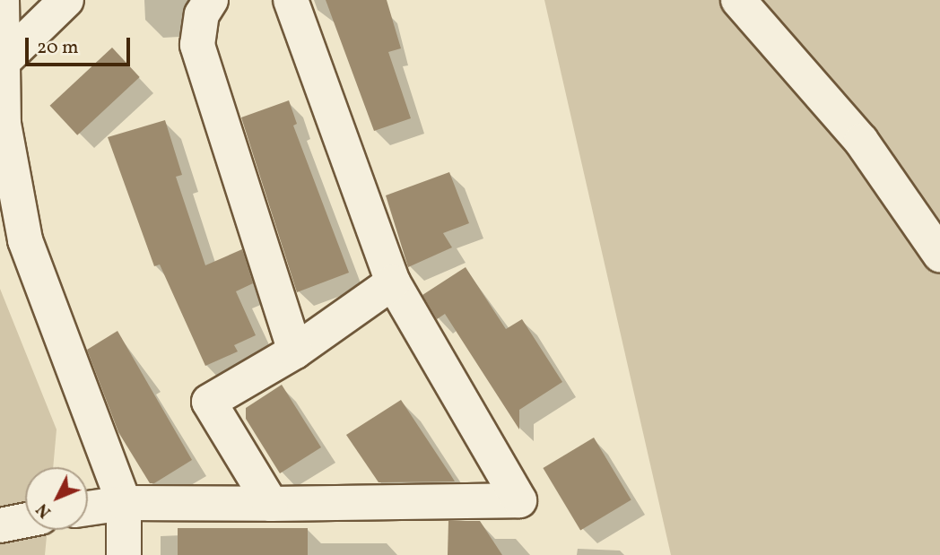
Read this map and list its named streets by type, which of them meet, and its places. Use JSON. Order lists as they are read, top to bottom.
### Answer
{
  "scale_bar": "20 m",
  "north": "bottom left"
}
